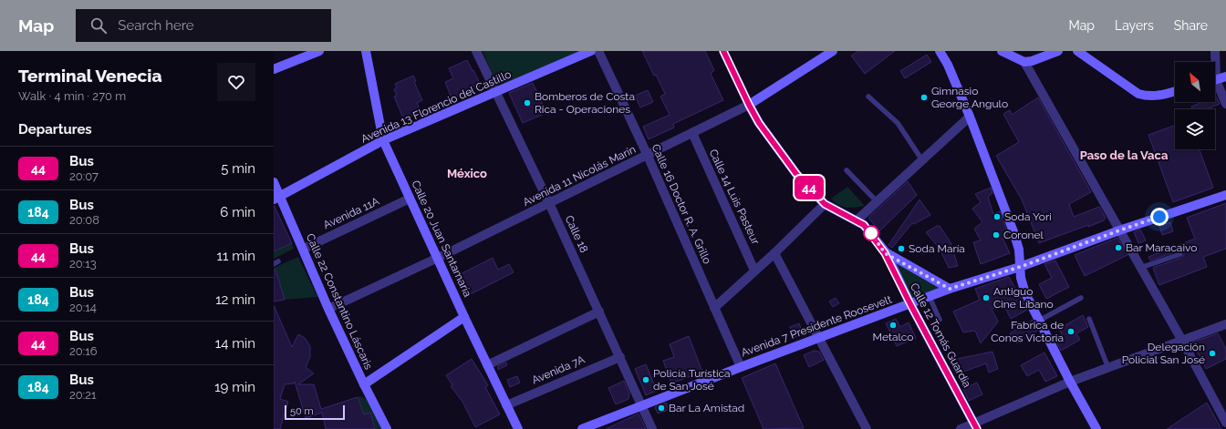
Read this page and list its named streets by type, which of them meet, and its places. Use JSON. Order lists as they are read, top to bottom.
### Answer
{
  "streets": {
    "street": [
      "Avenida 13 Florencio del Castillo",
      "Avenida 11 Nicolás Marín",
      "Calle 14 Luis Pasteur",
      "Calle 16 Doctor R. A. Grillo",
      "Avenida 11A",
      "Calle 18",
      "Calle 20 Juan Santamaría",
      "Calle 22 Constantino Láscaris",
      "Avenida 7 Presidente Roosevelt",
      "Calle 12 Tomás Guardia",
      "Avenida 7A"
    ]
  },
  "crossings": [
    ["Avenida 13 Florencio del Castillo", "Calle 18"],
    ["Avenida 13 Florencio del Castillo", "Calle 20 Juan Santamaría"],
    ["Avenida 13 Florencio del Castillo", "Calle 22 Constantino Láscaris"],
    ["Avenida 11 Nicolás Marín", "Calle 14 Luis Pasteur"],
    ["Avenida 11 Nicolás Marín", "Calle 16 Doctor R. A. Grillo"],
    ["Avenida 11 Nicolás Marín", "Calle 18"],
    ["Avenida 11 Nicolás Marín", "Calle 20 Juan Santamaría"],
    ["Avenida 11 Nicolás Marín", "Calle 22 Constantino Láscaris"],
    ["Avenida 11 Nicolás Marín", "Calle 12 Tomás Guardia"],
    ["Calle 16 Doctor R. A. Grillo", "Avenida 7 Presidente Roosevelt"],
    ["Avenida 11A", "Calle 20 Juan Santamaría"],
    ["Avenida 11A", "Calle 22 Constantino Láscaris"],
    ["Calle 18", "Avenida 7 Presidente Roosevelt"],
    ["Calle 18", "Avenida 7A"],
    ["Calle 20 Juan Santamaría", "Avenida 7A"],
    ["Avenida 7 Presidente Roosevelt", "Calle 12 Tomás Guardia"]
  ],
  "districts": ["Paso de la Vaca", "México"],
  "places": [
    "Gimnasio George Angulo",
    "Bomberos de Costa Rica - Operaciones",
    "Soda Yori",
    "Coronel",
    "Bar Maracaivo",
    "Soda María",
    "Antiguo Cine Líbano",
    "Metalco",
    "Fabrica de Conos Victoria",
    "Delegación Policial San José",
    "Policía Turística de San José",
    "Bar La Amistad"
  ],
  "lines": ["bus line 44"],
  "scale_bar": "50 m",
  "north": "top left",
  "page": {
    "header": "Map",
    "search": "Search here",
    "nav": ["Map", "Layers", "Share"],
    "heading": [
      ["Terminal Venecia", "Walk · 4 min · 270 m"],
      "Departures"
    ],
    "on_map": "44",
    "list": [
      {
        "mark": "44",
        "name": "Bus",
        "note": "20:07",
        "value": "5 min"
      },
      {
        "mark": "184",
        "name": "Bus",
        "note": "20:08",
        "value": "6 min"
      },
      {
        "mark": "44",
        "name": "Bus",
        "note": "20:13",
        "value": "11 min"
      },
      {
        "mark": "184",
        "name": "Bus",
        "note": "20:14",
        "value": "12 min"
      },
      {
        "mark": "44",
        "name": "Bus",
        "note": "20:16",
        "value": "14 min"
      },
      {
        "mark": "184",
        "name": "Bus",
        "note": "20:21",
        "value": "19 min"
      }
    ],
    "scale": "50 m"
  }
}
